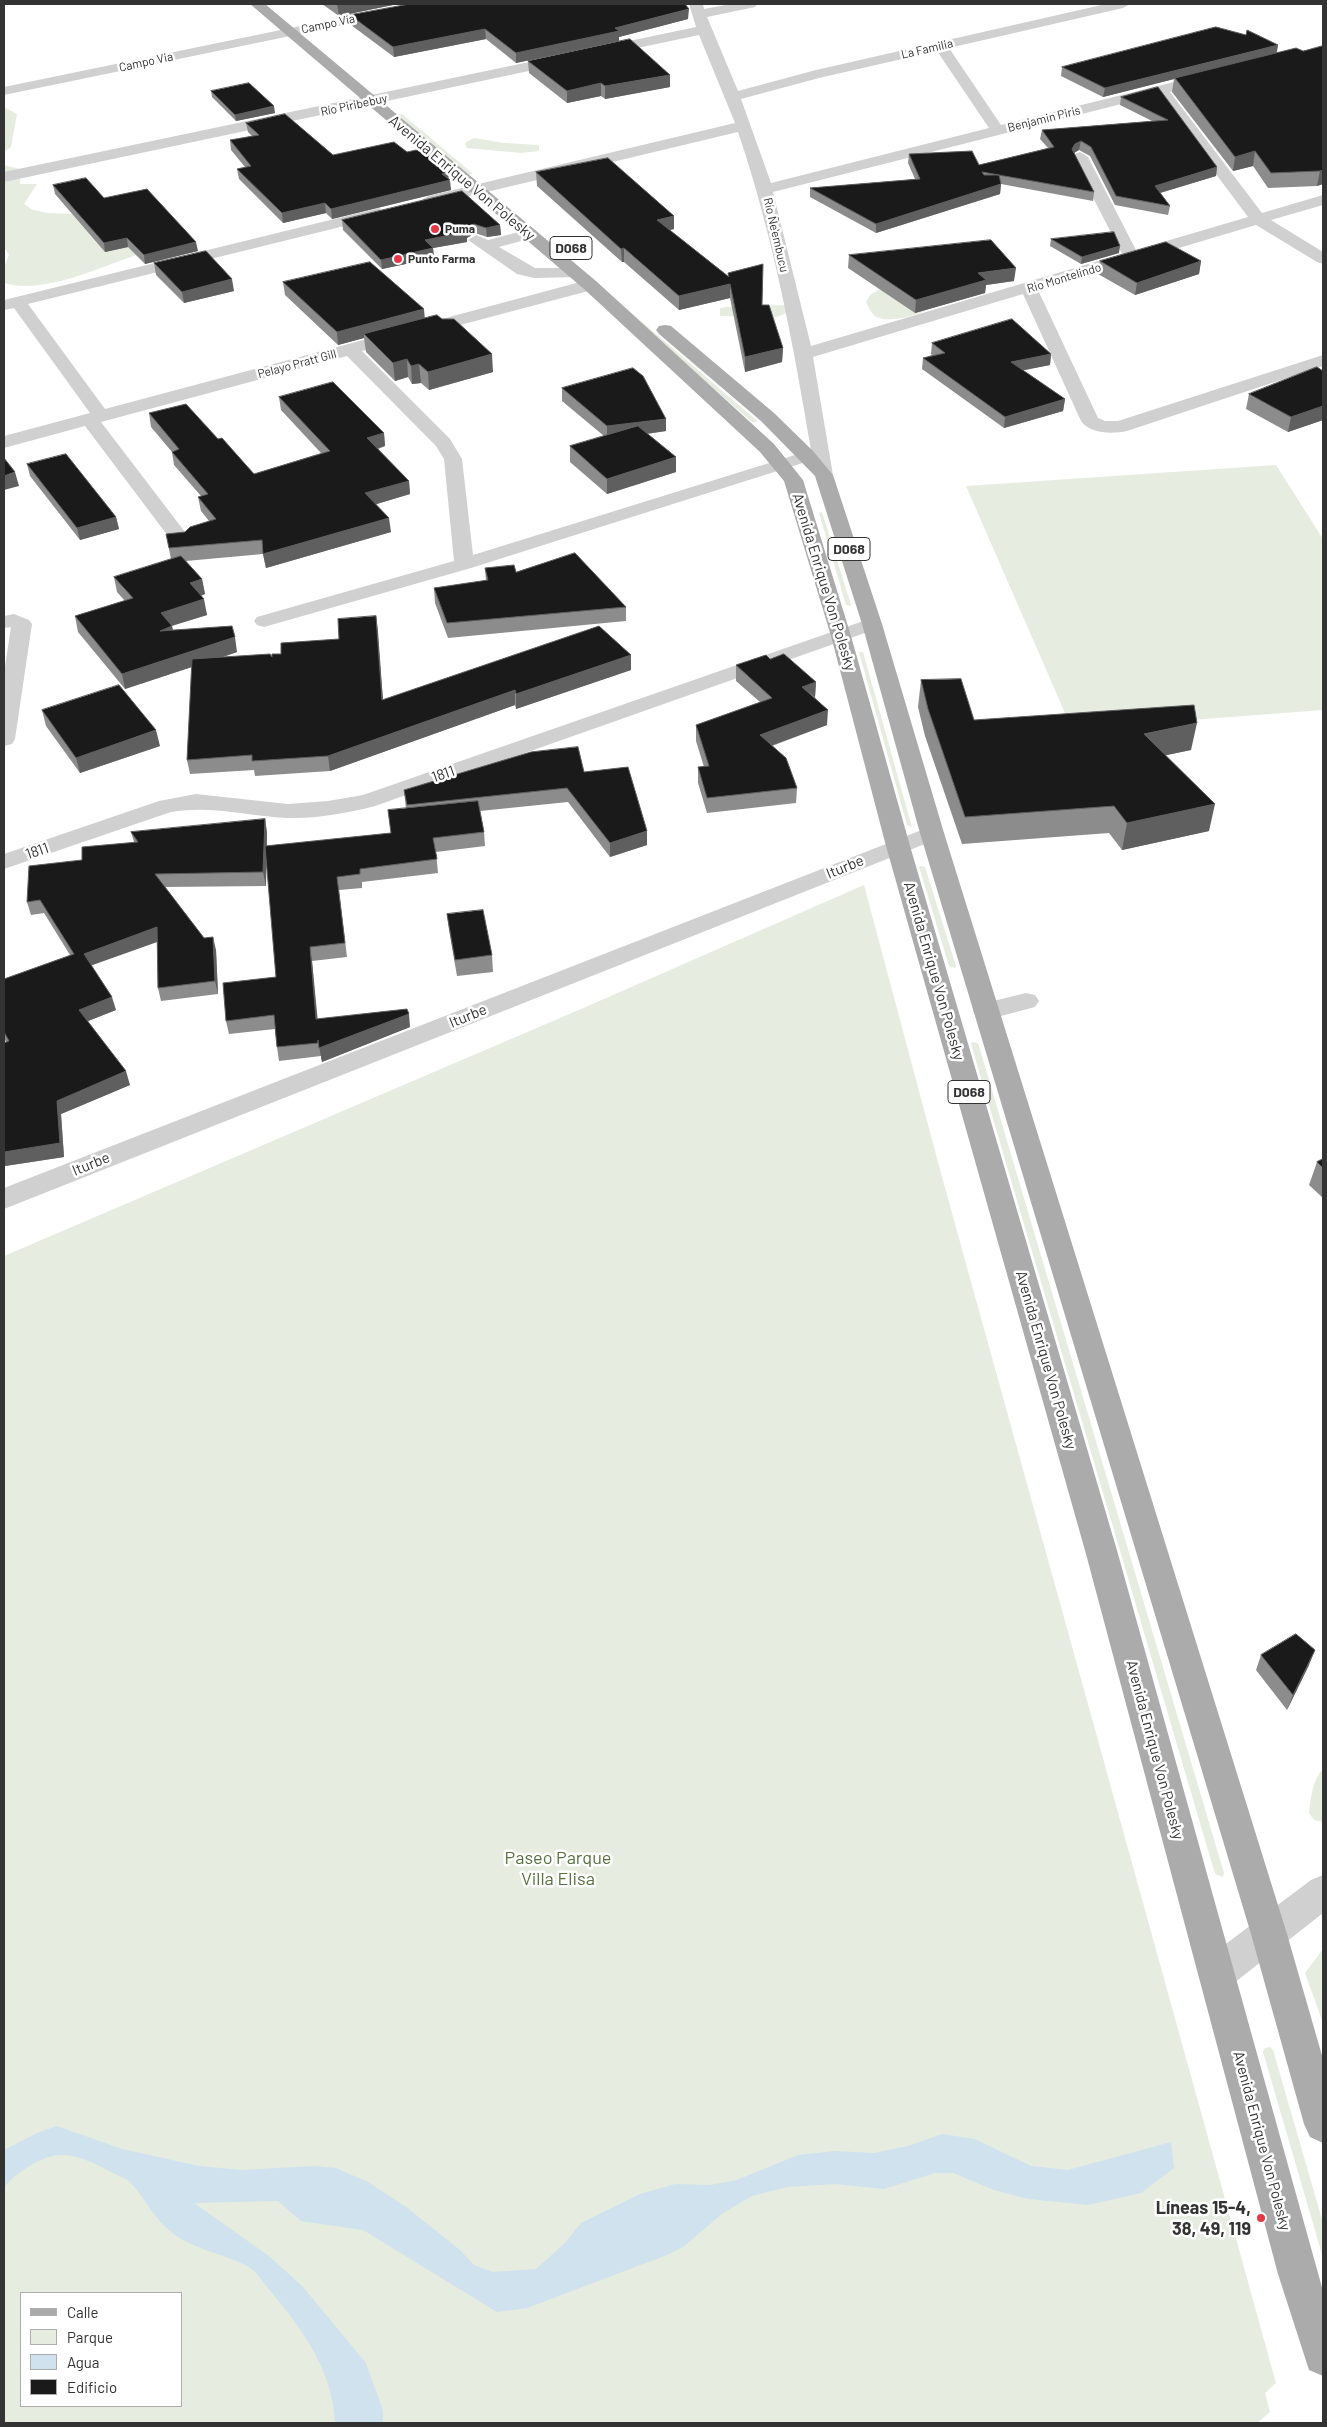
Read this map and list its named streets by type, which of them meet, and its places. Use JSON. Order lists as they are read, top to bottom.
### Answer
{
  "streets": {
    "main road": ["Avenida Enrique Von Polesky", "D068"],
    "street": [
      "Campo Vía",
      "La Familia",
      "Campo Via",
      "Río Piribebuy",
      "Benjamin Piris",
      "Río Ñe'embucu",
      "Rio Montelindo",
      "Pelayo Pratt Gill",
      "1811",
      "Iturbe"
    ]
  },
  "crossings": [
    ["Campo Vía", "Campo Via"],
    ["Campo Vía", "Avenida Enrique Von Polesky"],
    ["La Familia", "Río Ñe'embucu"],
    ["Campo Via", "Avenida Enrique Von Polesky"],
    ["Río Piribebuy", "Avenida Enrique Von Polesky"],
    ["Río Piribebuy", "Río Ñe'embucu"],
    ["Benjamin Piris", "Río Ñe'embucu"],
    ["Avenida Enrique Von Polesky", "Pelayo Pratt Gill"],
    ["Avenida Enrique Von Polesky", "1811"],
    ["Avenida Enrique Von Polesky", "Iturbe"],
    ["Río Ñe'embucu", "D068"],
    ["Río Ñe'embucu", "Rio Montelindo"],
    ["D068", "1811"],
    ["D068", "Iturbe"]
  ],
  "parks": ["Paseo Parque Villa Elisa"],
  "places": ["Puma", "Punto Farma", "Líneas 15-4, 38, 49, 119"],
  "legend": [
    "Calle",
    "Parque",
    "Agua",
    "Edificio"
  ]
}
